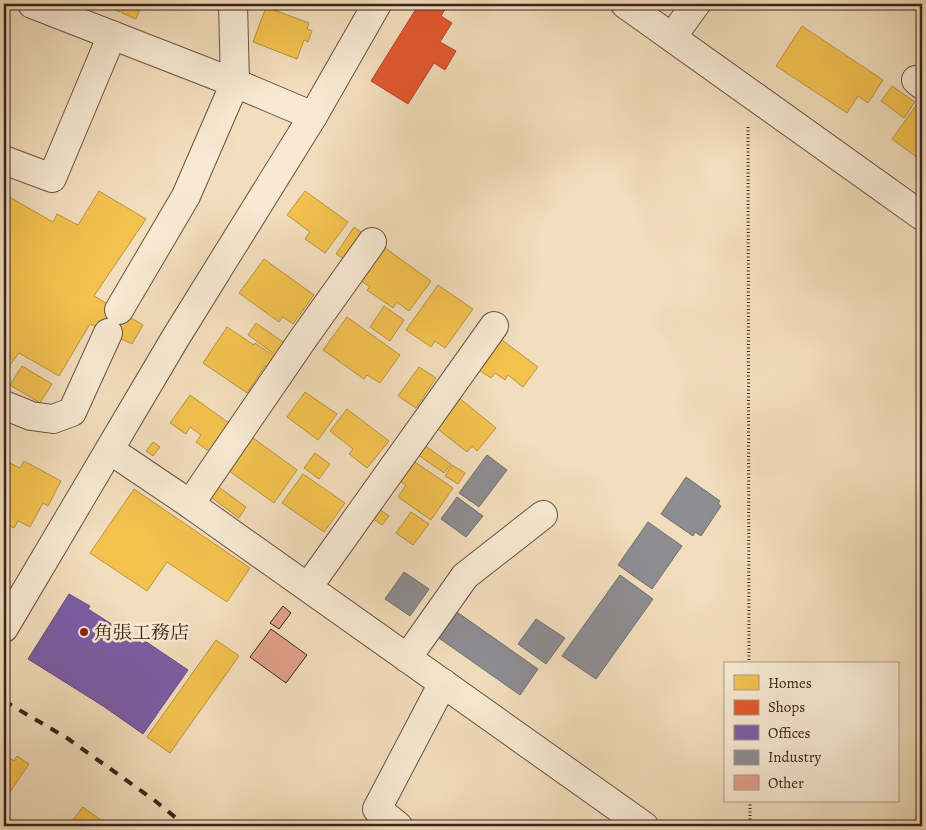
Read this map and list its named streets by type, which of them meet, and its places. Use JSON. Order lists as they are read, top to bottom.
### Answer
{
  "places": ["角張工務店"],
  "legend": [
    "Homes",
    "Shops",
    "Offices",
    "Industry",
    "Other"
  ]
}
